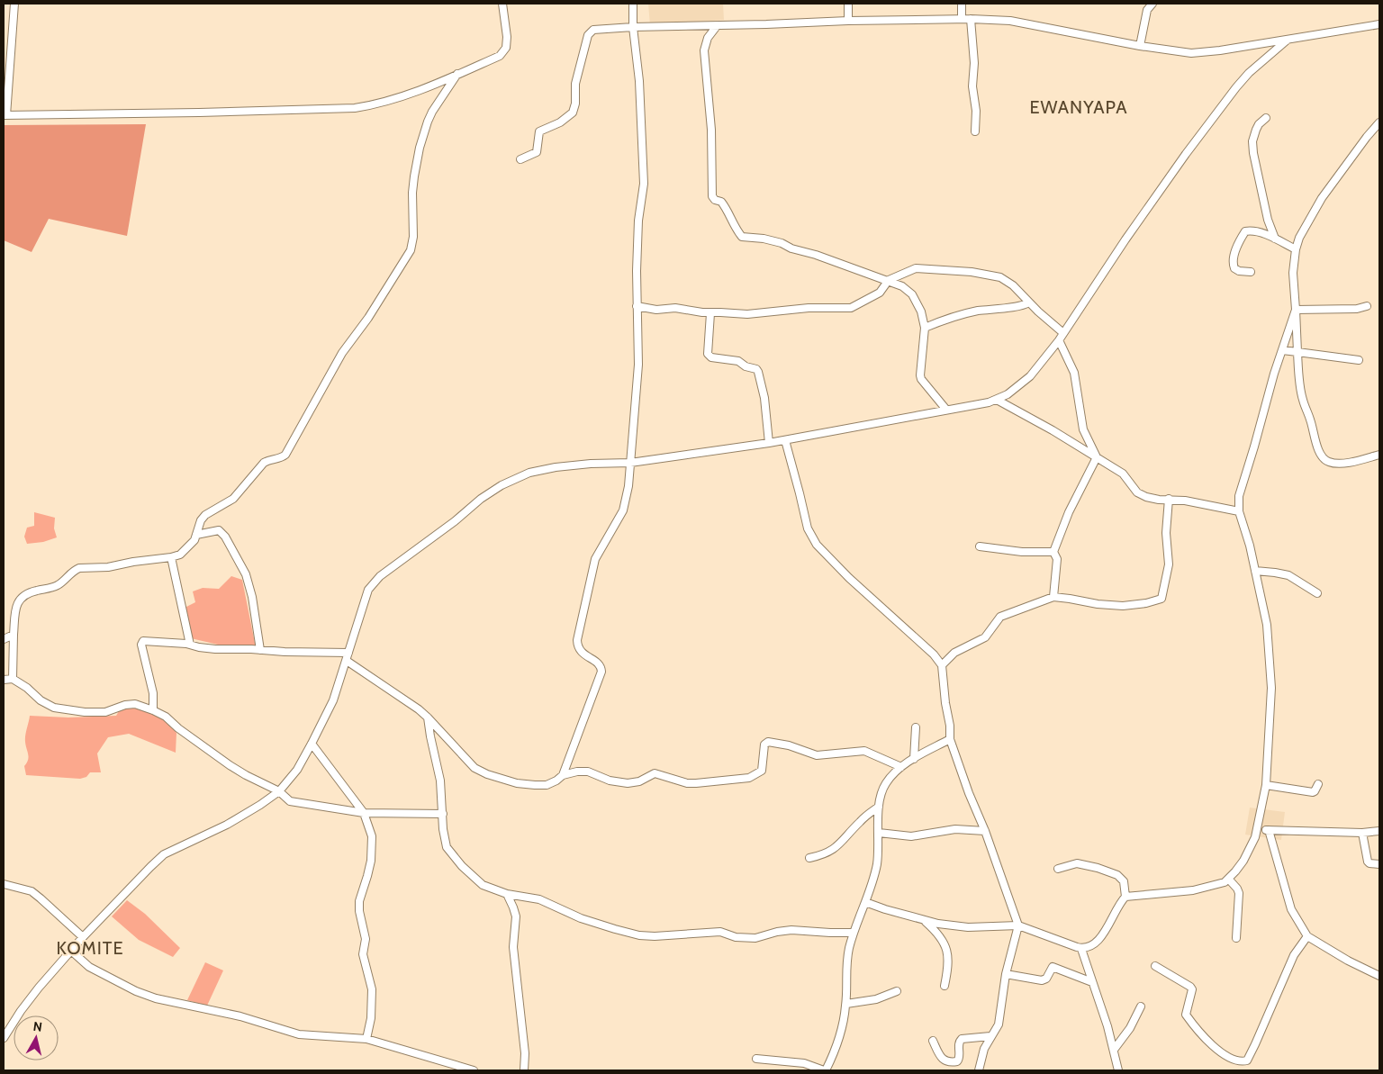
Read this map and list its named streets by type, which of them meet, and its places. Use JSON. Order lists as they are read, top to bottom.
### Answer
{
  "districts": ["EWANYAPA", "KOMITE"],
  "north": "top"
}
